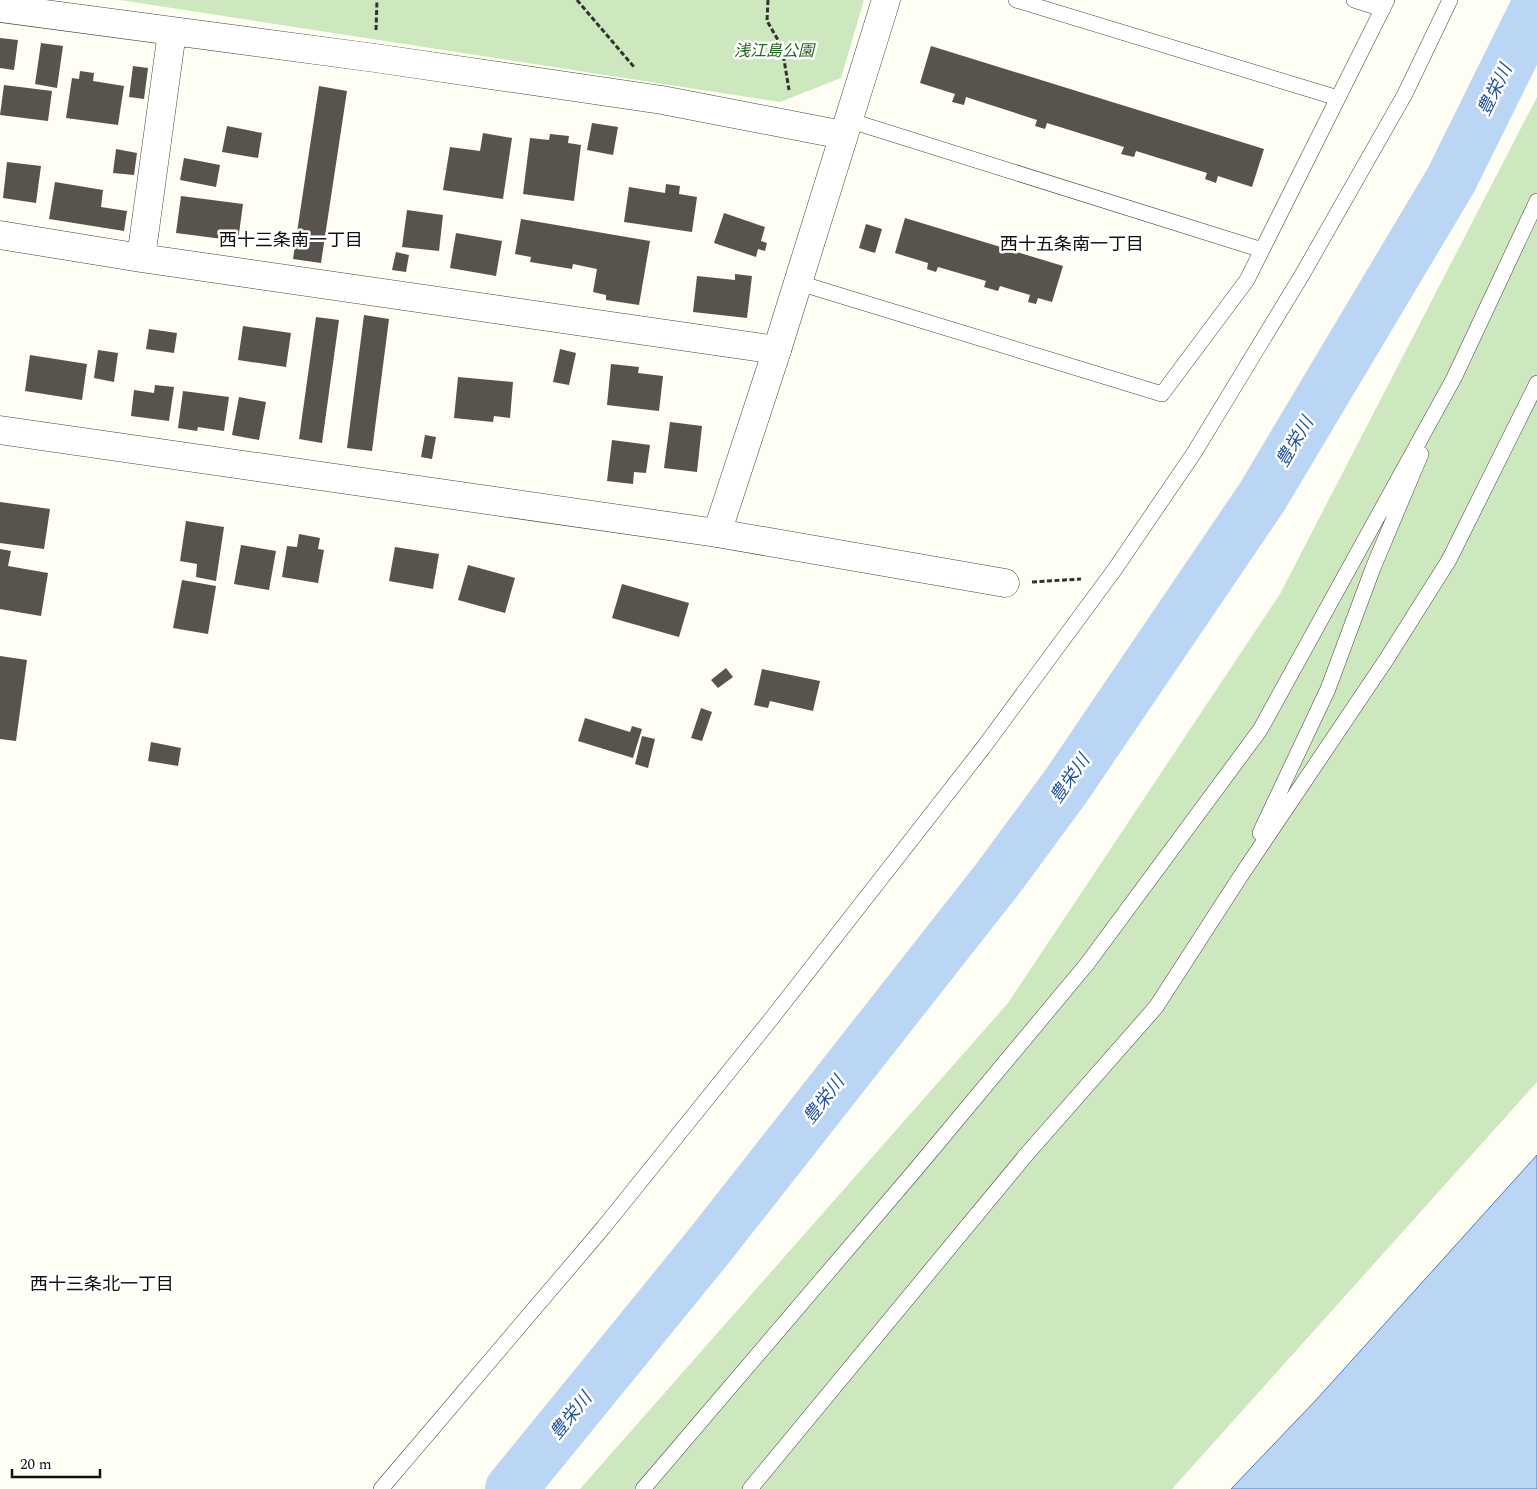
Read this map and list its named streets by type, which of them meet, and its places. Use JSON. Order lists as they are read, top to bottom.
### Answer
{
  "districts": ["西十三条南一丁目", "西十五条南一丁目", "西十三条北一丁目"],
  "water": ["豊栄川"],
  "parks": ["浅江島公園"],
  "scale_bar": "20 m"
}
